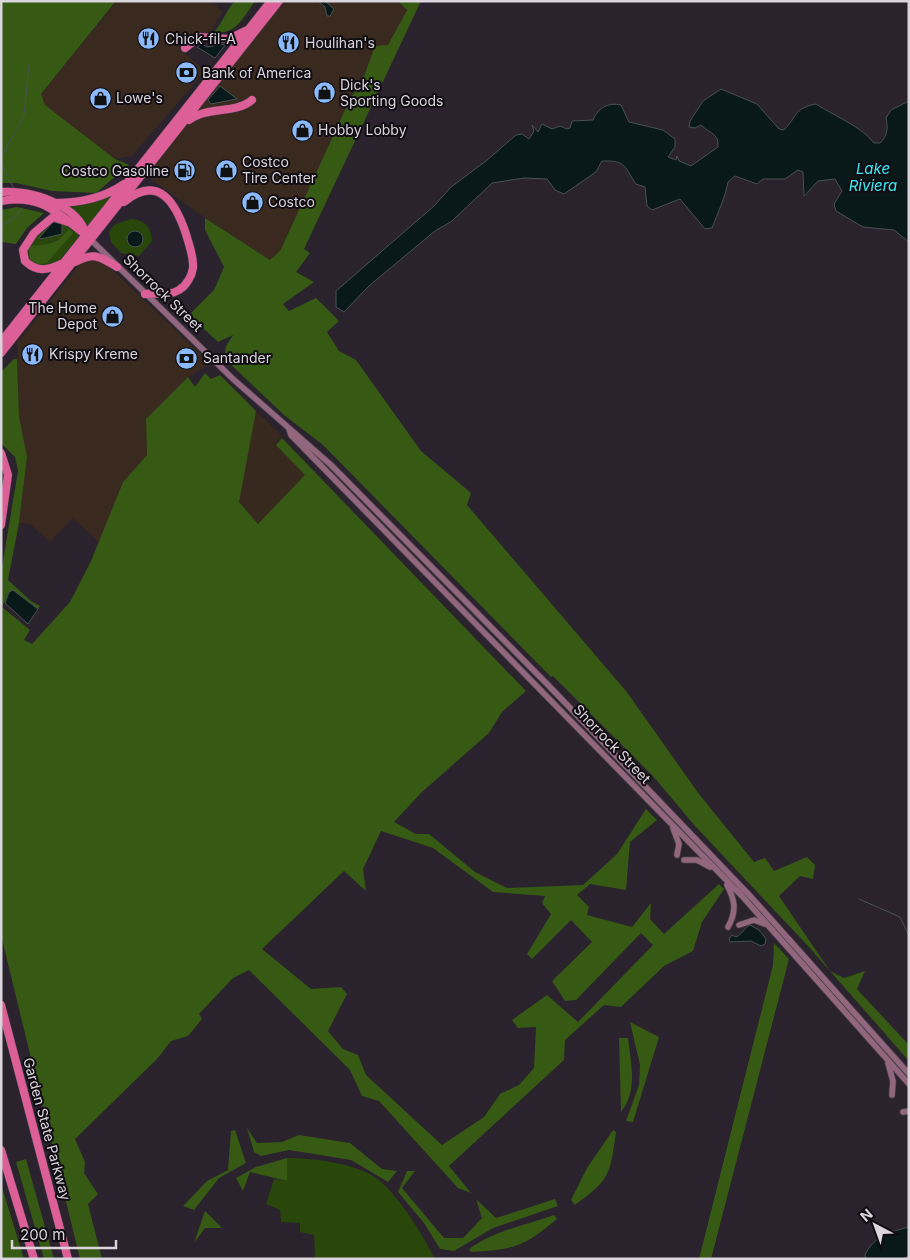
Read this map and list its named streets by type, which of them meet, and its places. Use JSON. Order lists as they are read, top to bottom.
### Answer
{
  "streets": {
    "highway": ["Garden State Parkway"],
    "main road": ["Shorrock Street"]
  },
  "water": ["Lake Riviera"],
  "places": {
    "restaurant": ["Chick-fil-A", "Houlihan's", "Krispy Kreme"],
    "bank": ["Bank of America", "Santander"],
    "shop": [
      "Dick's Sporting Goods",
      "Lowe's",
      "Hobby Lobby",
      "Costco Tire Center",
      "Costco",
      "The Home Depot"
    ],
    "fuel station": ["Costco Gasoline"]
  },
  "scale_bar": "200 m",
  "north": "top left"
}
